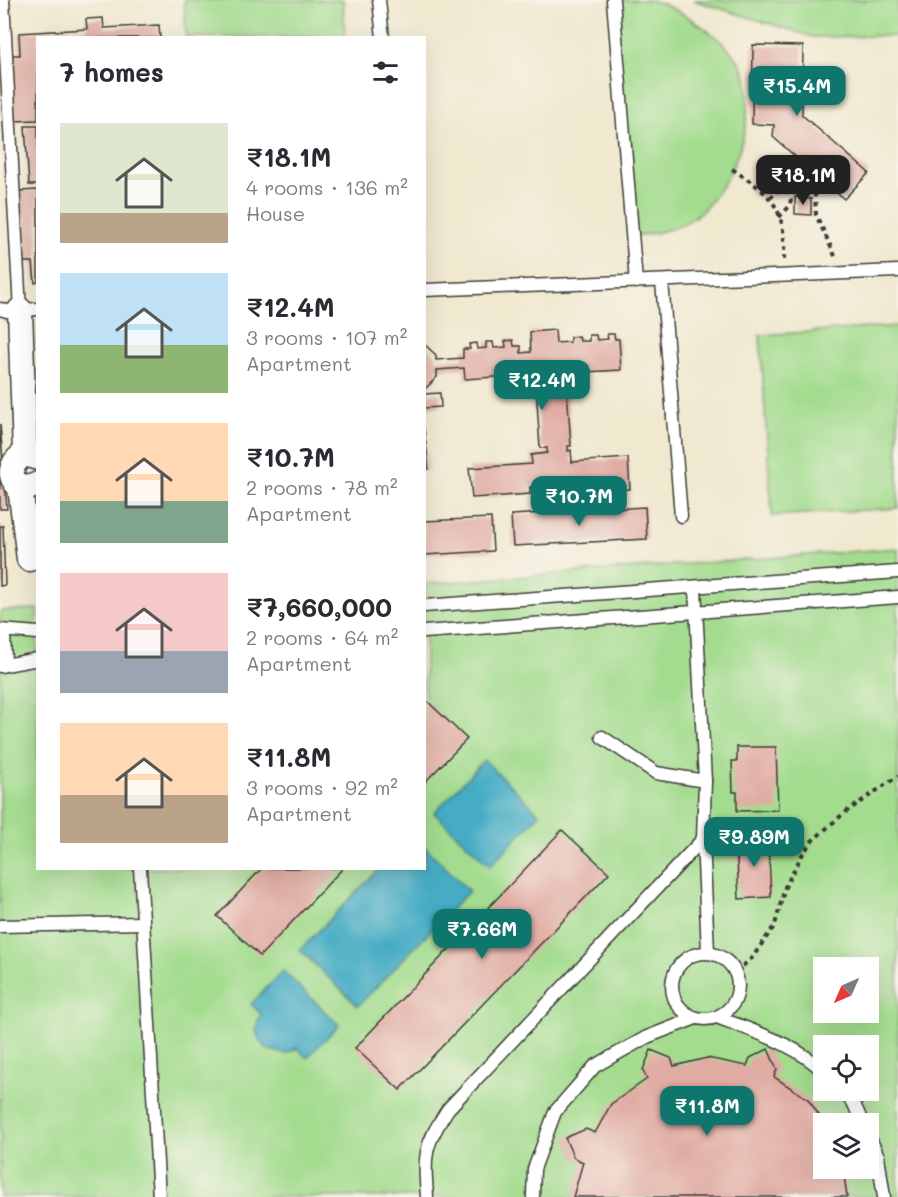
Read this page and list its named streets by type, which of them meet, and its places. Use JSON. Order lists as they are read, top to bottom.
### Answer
{
  "north": "bottom left",
  "page": {
    "heading": "7 homes",
    "price": [
      "₹15.4M",
      "₹18.1M",
      "₹12.4M",
      "₹10.7M",
      "₹9.89M",
      "₹7.66M",
      "₹11.8M"
    ],
    "list": [
      {
        "name": "₹18.1M",
        "note": "4 rooms · 136 m² · House"
      },
      {
        "name": "₹12.4M",
        "note": "3 rooms · 107 m² · Apartment"
      },
      {
        "name": "₹10.7M",
        "note": "2 rooms · 78 m² · Apartment"
      },
      {
        "name": "₹7,660,000",
        "note": "2 rooms · 64 m² · Apartment"
      },
      {
        "name": "₹11.8M",
        "note": "3 rooms · 92 m² · Apartment"
      }
    ]
  }
}
